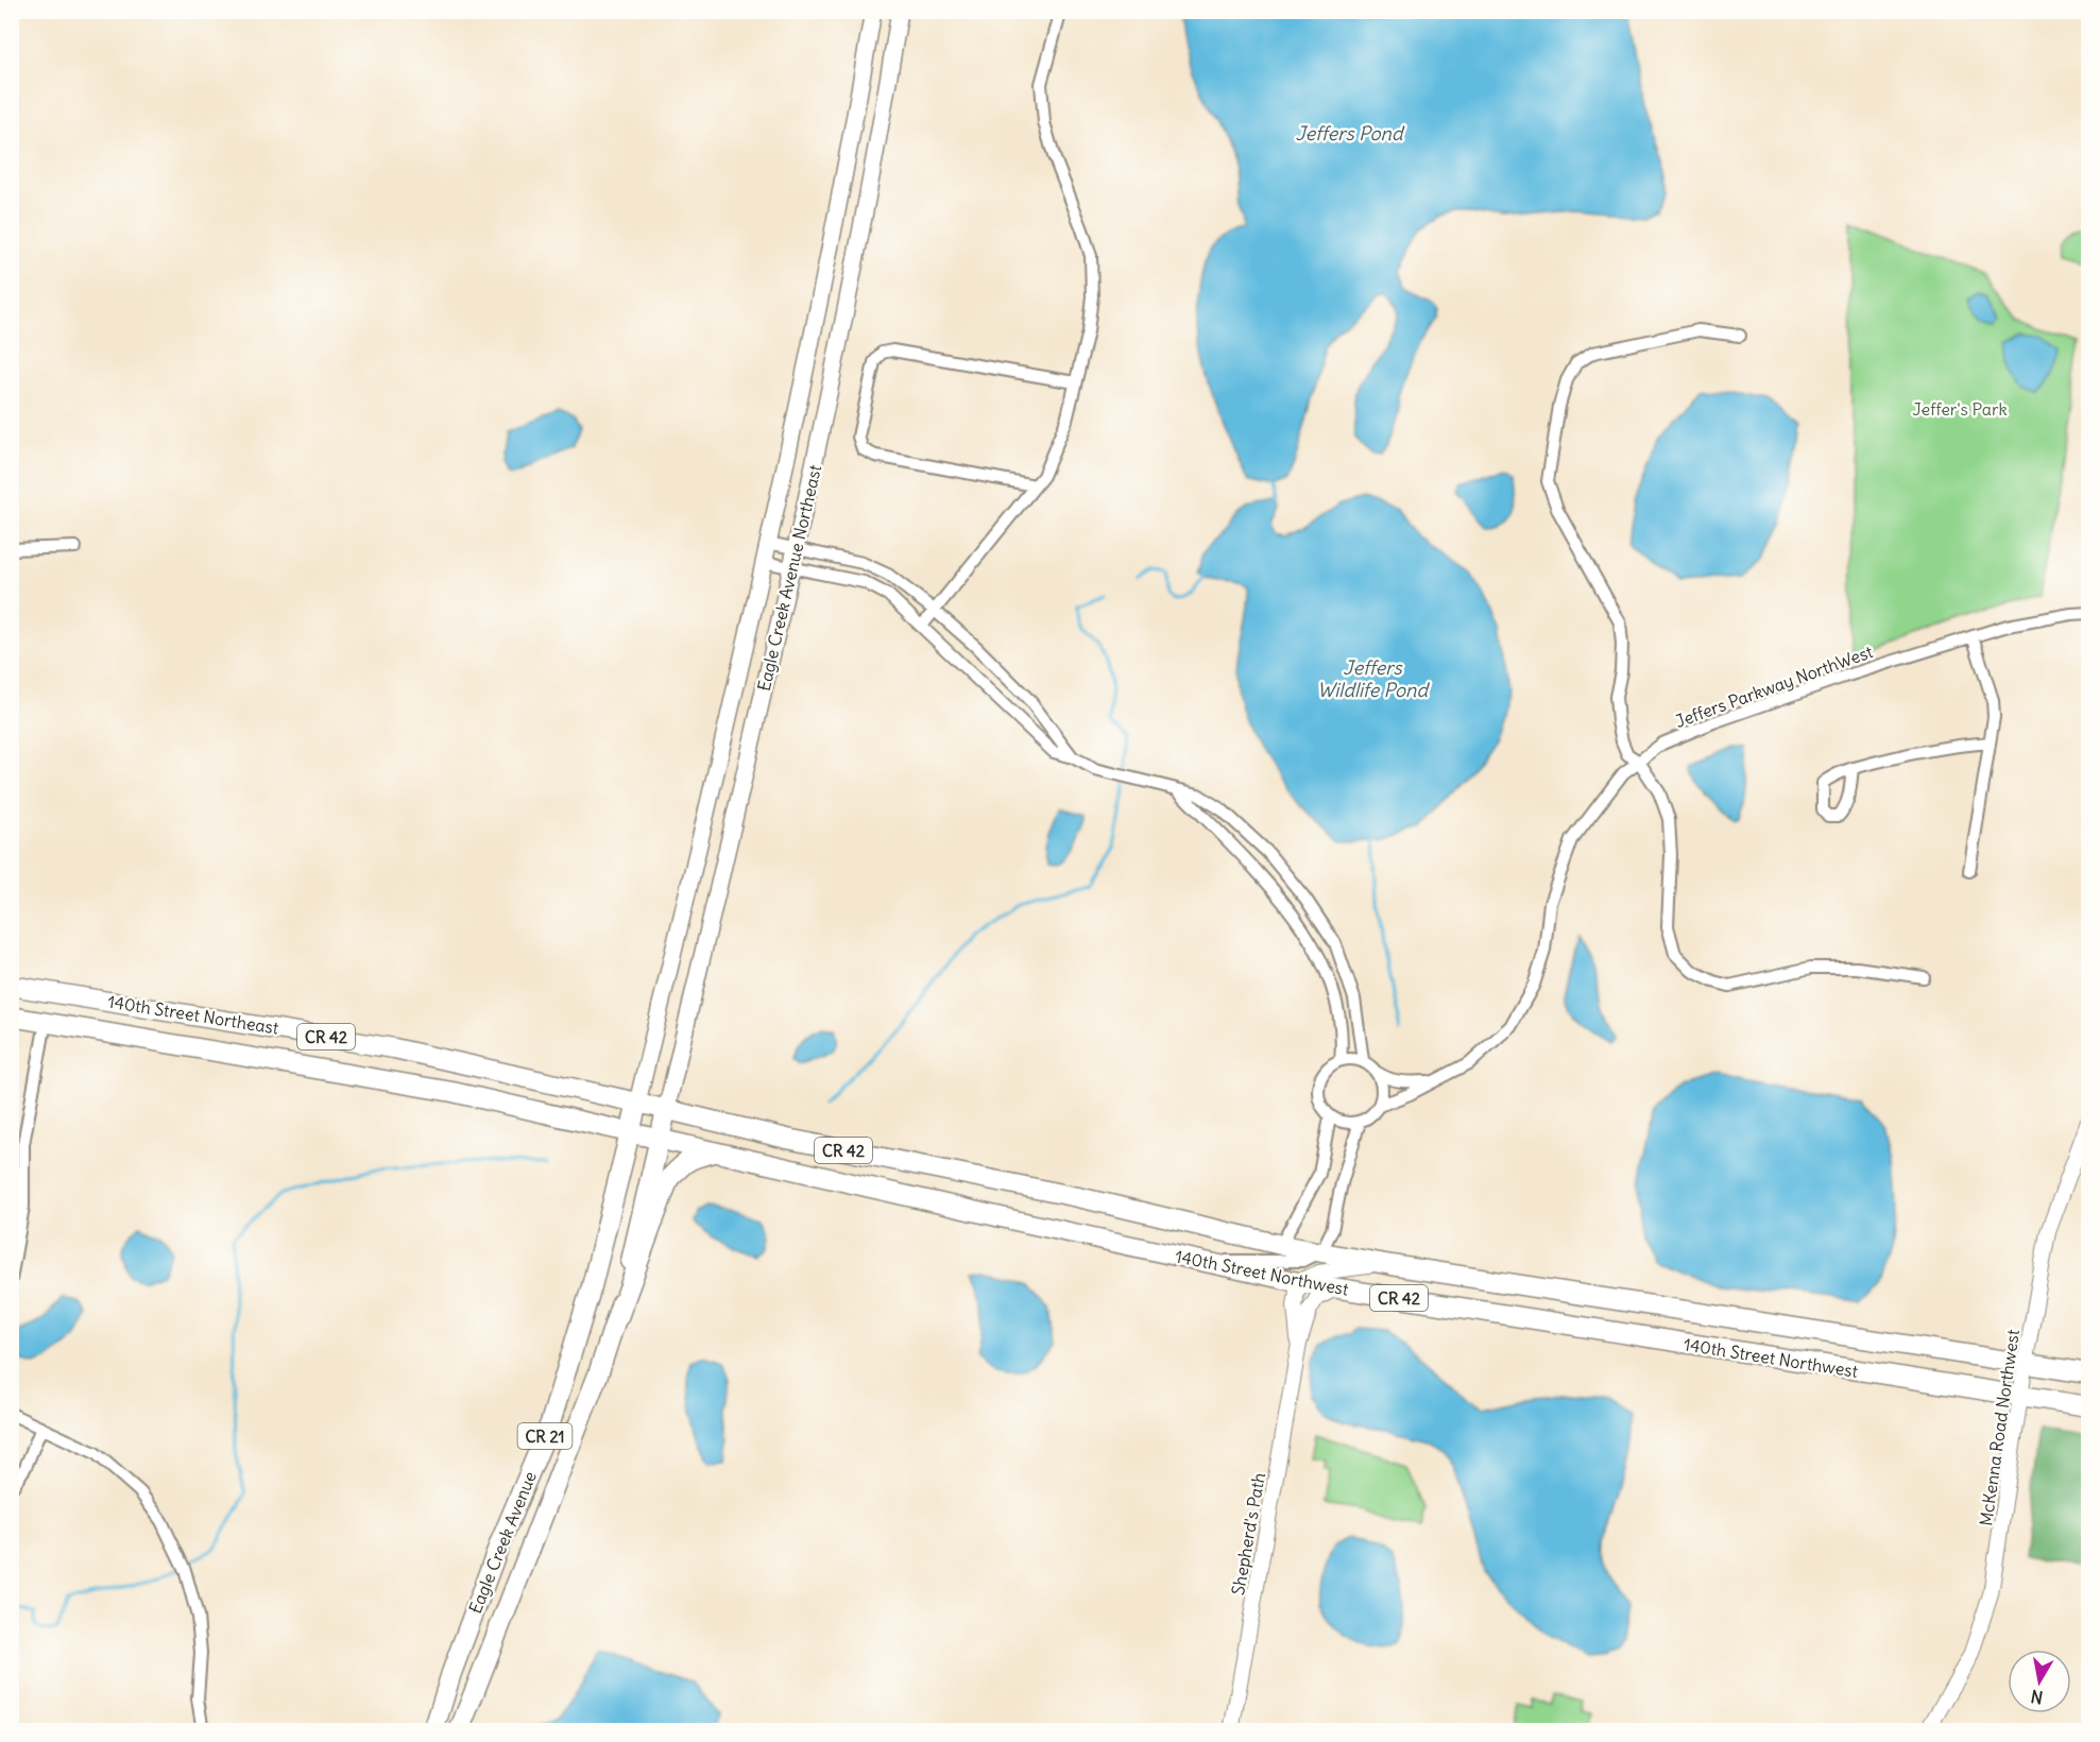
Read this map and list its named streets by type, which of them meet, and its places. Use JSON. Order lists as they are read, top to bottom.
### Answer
{
  "streets": {
    "main road": [
      "Eagle Creek Avenue Northeast",
      "140th Street Northeast",
      "CR 42",
      "140th Street Northwest",
      "CR 21",
      "Eagle Creek Avenue"
    ],
    "street": ["Jeffers Parkway NorthWest", "McKenna Road Northwest", "Shepherd's Path"]
  },
  "crossings": [
    ["Eagle Creek Avenue Northeast", "140th Street Northeast"],
    ["Eagle Creek Avenue Northeast", "140th Street Northwest"],
    ["Eagle Creek Avenue Northeast", "Eagle Creek Avenue"],
    ["140th Street Northeast", "140th Street Northwest"],
    ["140th Street Northeast", "Eagle Creek Avenue"],
    ["140th Street Northwest", "McKenna Road Northwest"],
    ["140th Street Northwest", "Shepherd's Path"],
    ["140th Street Northwest", "Eagle Creek Avenue"]
  ],
  "water": ["Jeffers Pond", "Jeffers Wildlife Pond"],
  "parks": ["Jeffer's Park"],
  "north": "bottom"
}
